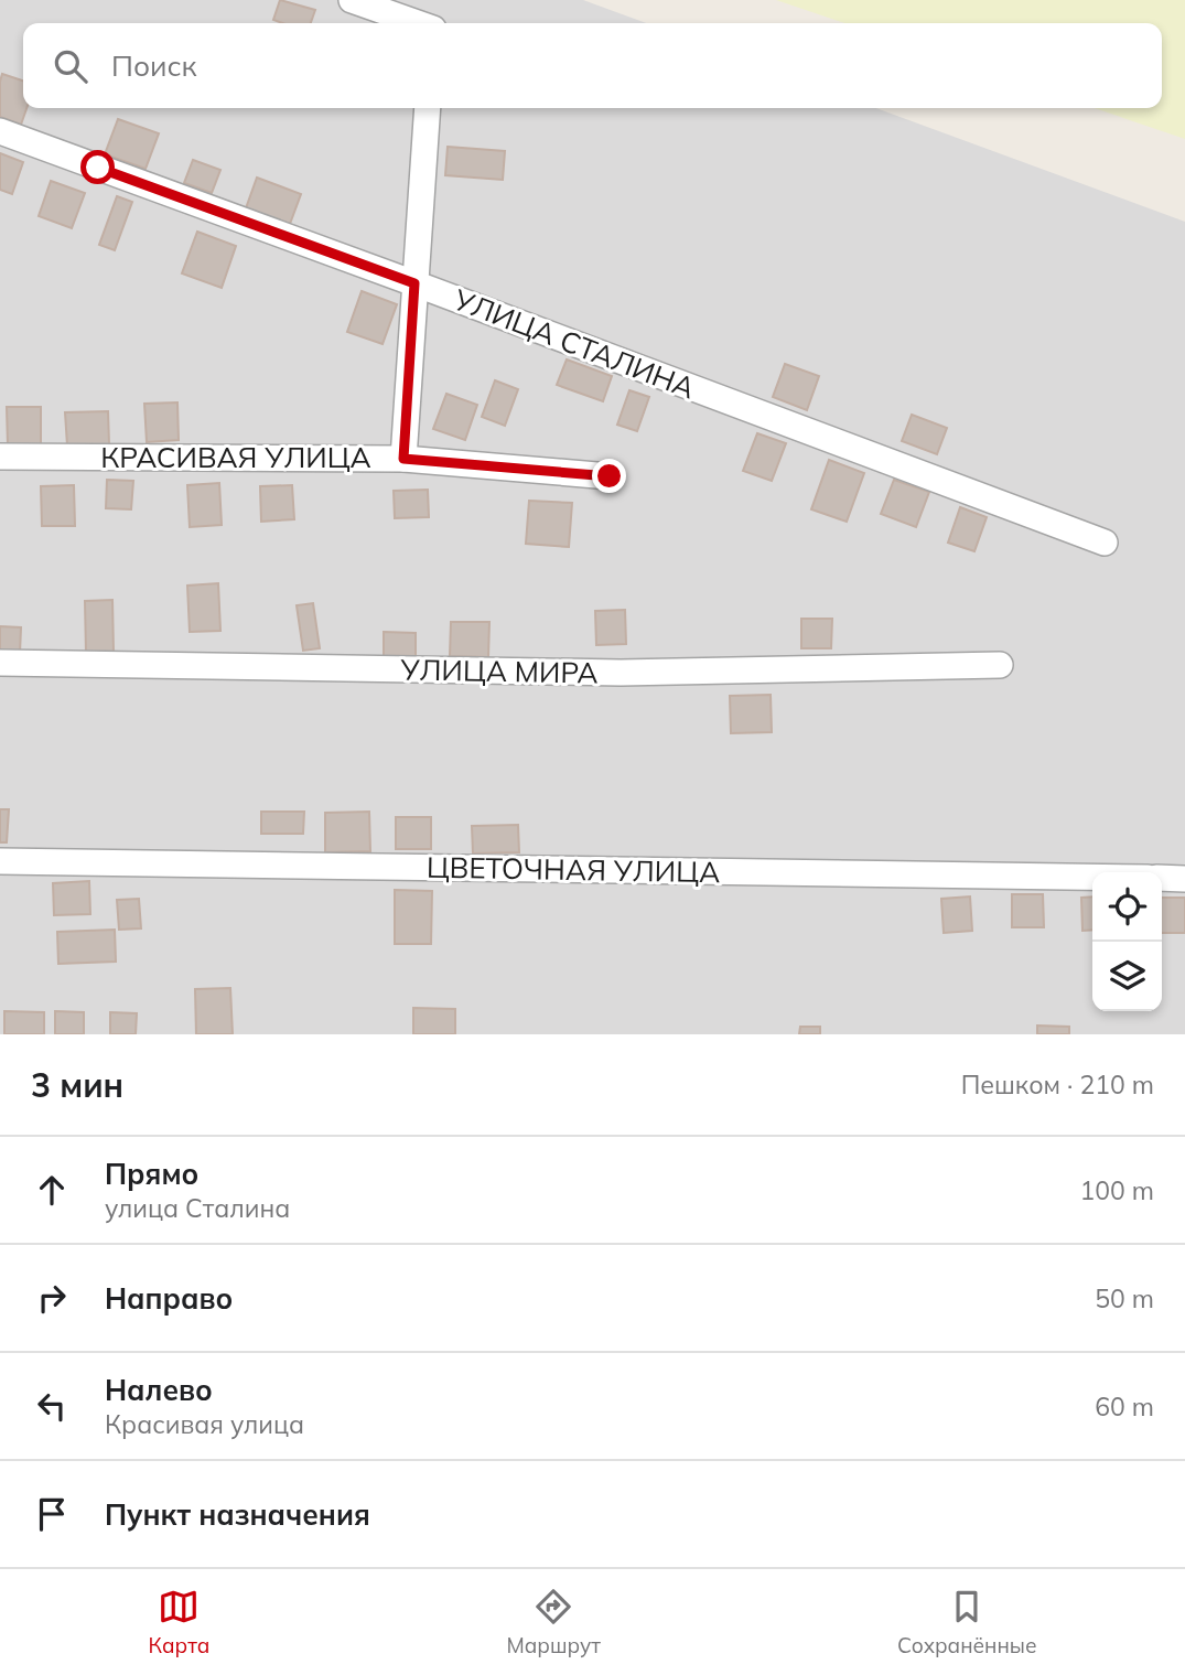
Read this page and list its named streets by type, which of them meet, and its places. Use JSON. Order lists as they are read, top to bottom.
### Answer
{
  "streets": {
    "street": [
      "УЛИЦА СТАЛИНА",
      "КРАСИВАЯ УЛИЦА",
      "УЛИЦА МИРА",
      "ЦВЕТОЧНАЯ УЛИЦА"
    ]
  },
  "page": {
    "search": "Поиск",
    "heading": ["3 мин", "Пешком · 210 m"],
    "list": [
      ["Прямо", "улица Сталина", "100 m"],
      ["Направо", "50 m"],
      ["Налево", "Красивая улица", "60 m"],
      "Пункт назначения"
    ],
    "nav": ["Карта", "Маршрут", "Сохранённые"]
  }
}
